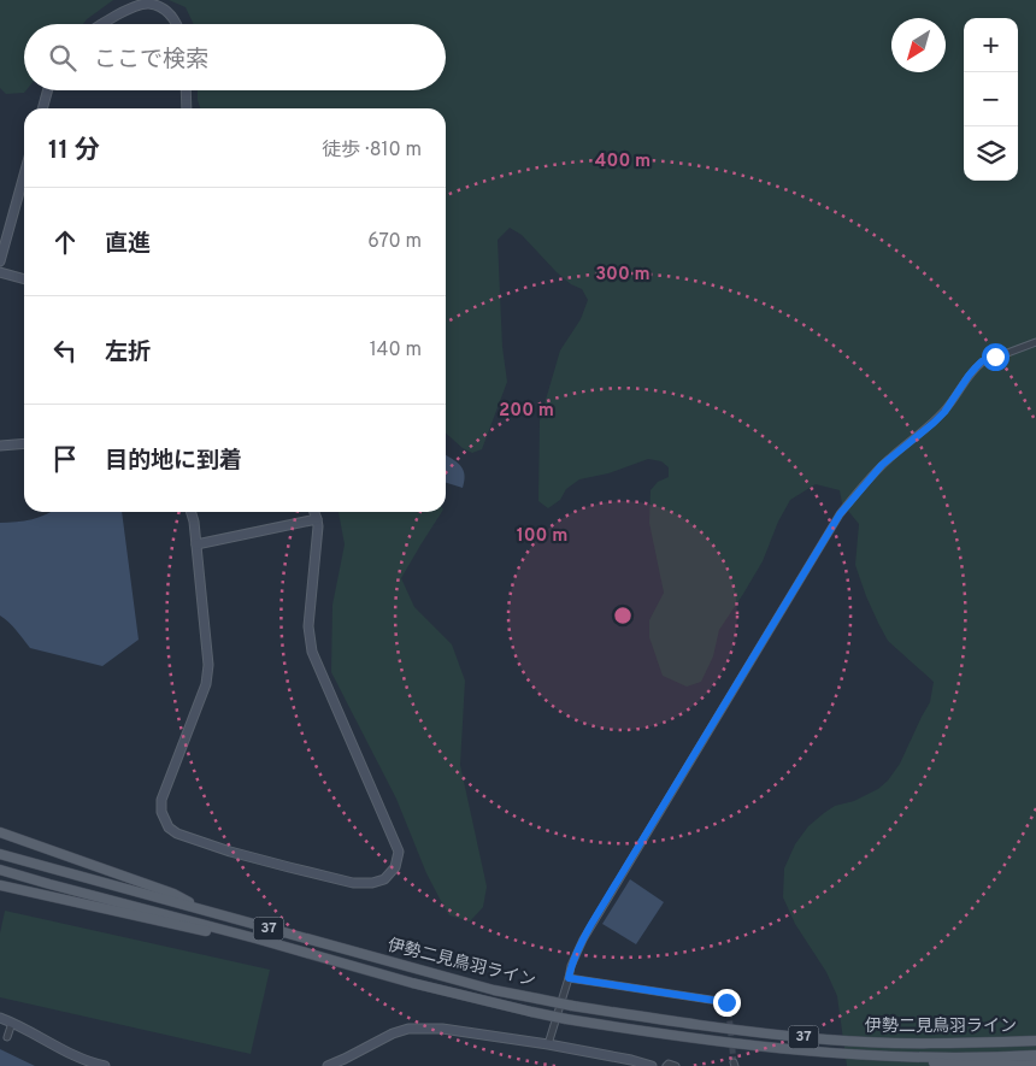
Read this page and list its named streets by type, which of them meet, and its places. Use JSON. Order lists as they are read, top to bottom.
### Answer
{
  "streets": {
    "main road": ["37", "伊勢二見鳥羽ライン"]
  },
  "north": "bottom left",
  "page": {
    "map_buttons": ["+", "−"],
    "search": "ここで検索",
    "heading": ["11 分", "徒歩 · 810 m"],
    "list": [
      ["直進", "670 m"],
      ["左折", "140 m"],
      "目的地に到着"
    ]
  },
  "rings": [
    "400 m",
    "300 m",
    "200 m",
    "100 m"
  ]
}
